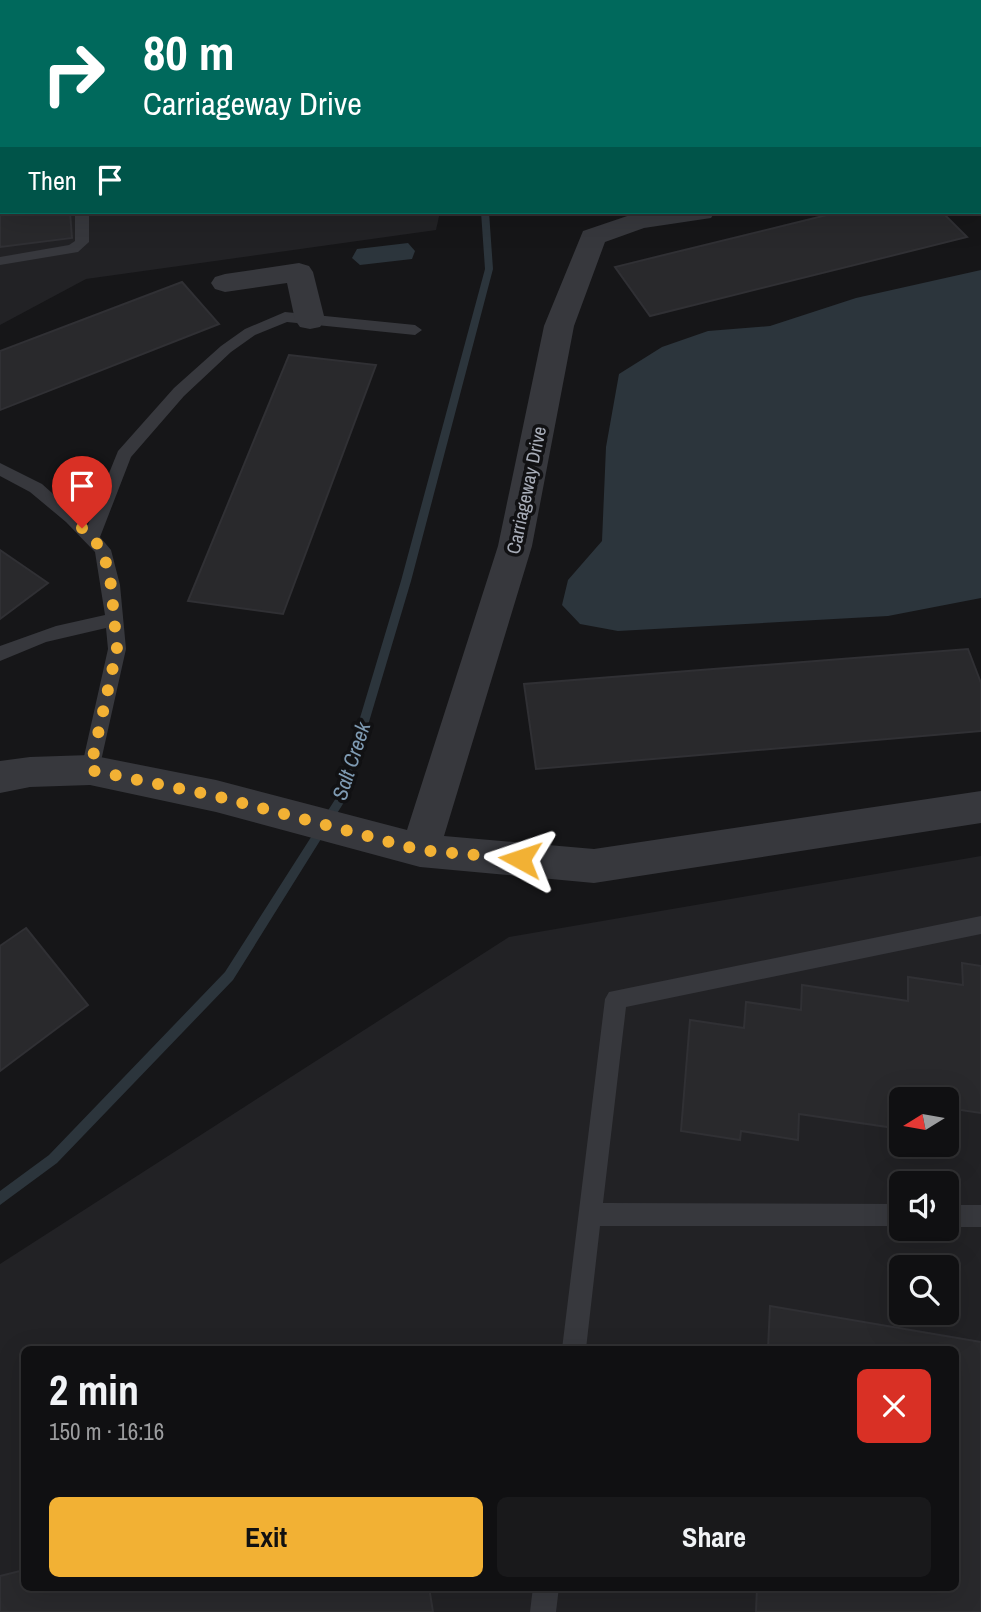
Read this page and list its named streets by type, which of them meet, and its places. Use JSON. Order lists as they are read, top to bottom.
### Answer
{
  "streets": {
    "street": ["Carriageway Drive"]
  },
  "water": ["Salt Creek"],
  "north": "left",
  "page": {
    "turn": ["80 m", "Carriageway Drive"],
    "then": "Then",
    "heading": ["2 min", "150 m · 16:16"],
    "buttons": ["Exit", "Share"]
  }
}
